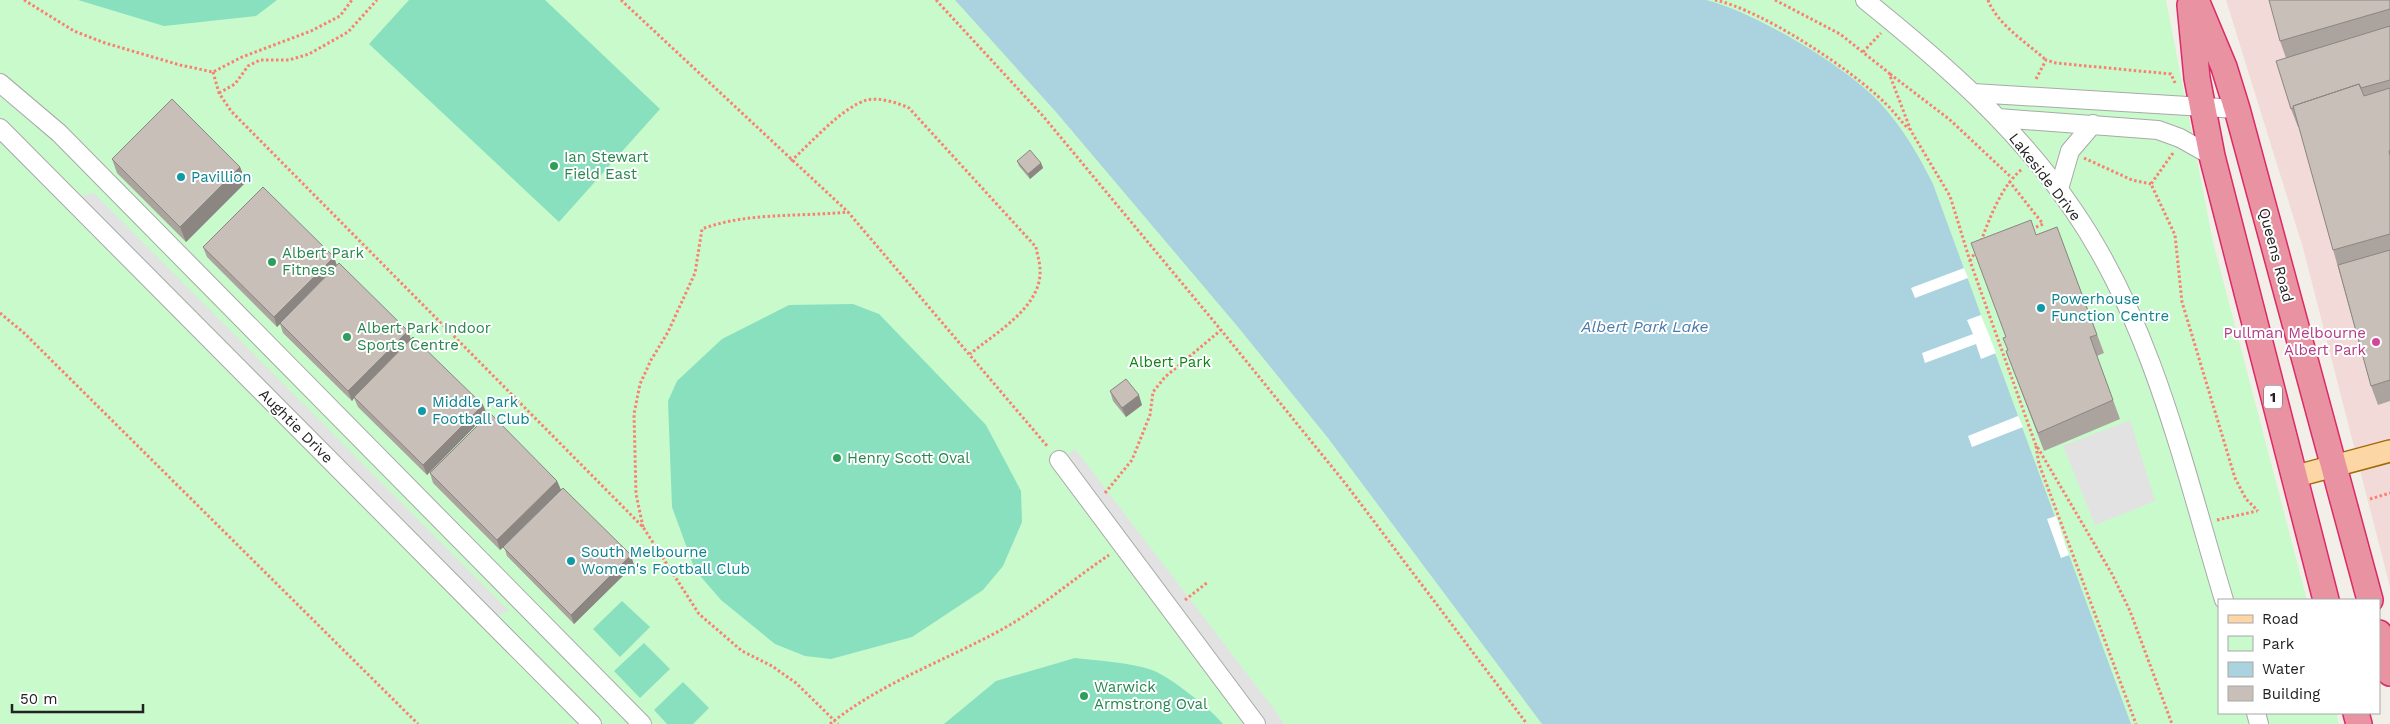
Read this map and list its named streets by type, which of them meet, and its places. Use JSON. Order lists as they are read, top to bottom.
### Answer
{
  "streets": {
    "highway": ["Queens Road", "1"],
    "street": ["Lakeside Drive", "Aughtie Drive"]
  },
  "water": ["Albert Park Lake"],
  "parks": ["Albert Park"],
  "places": [
    "Ian Stewart Field East",
    "Pavillion",
    "Albert Park Fitness",
    "Powerhouse Function Centre",
    "Albert Park Indoor Sports Centre",
    "Pullman Melbourne Albert Park",
    "Middle Park Football Club",
    "Henry Scott Oval",
    "South Melbourne Women's Football Club",
    "Warwick Armstrong Oval"
  ],
  "legend": [
    "Road",
    "Park",
    "Water",
    "Building"
  ],
  "scale_bar": "50 m"
}
